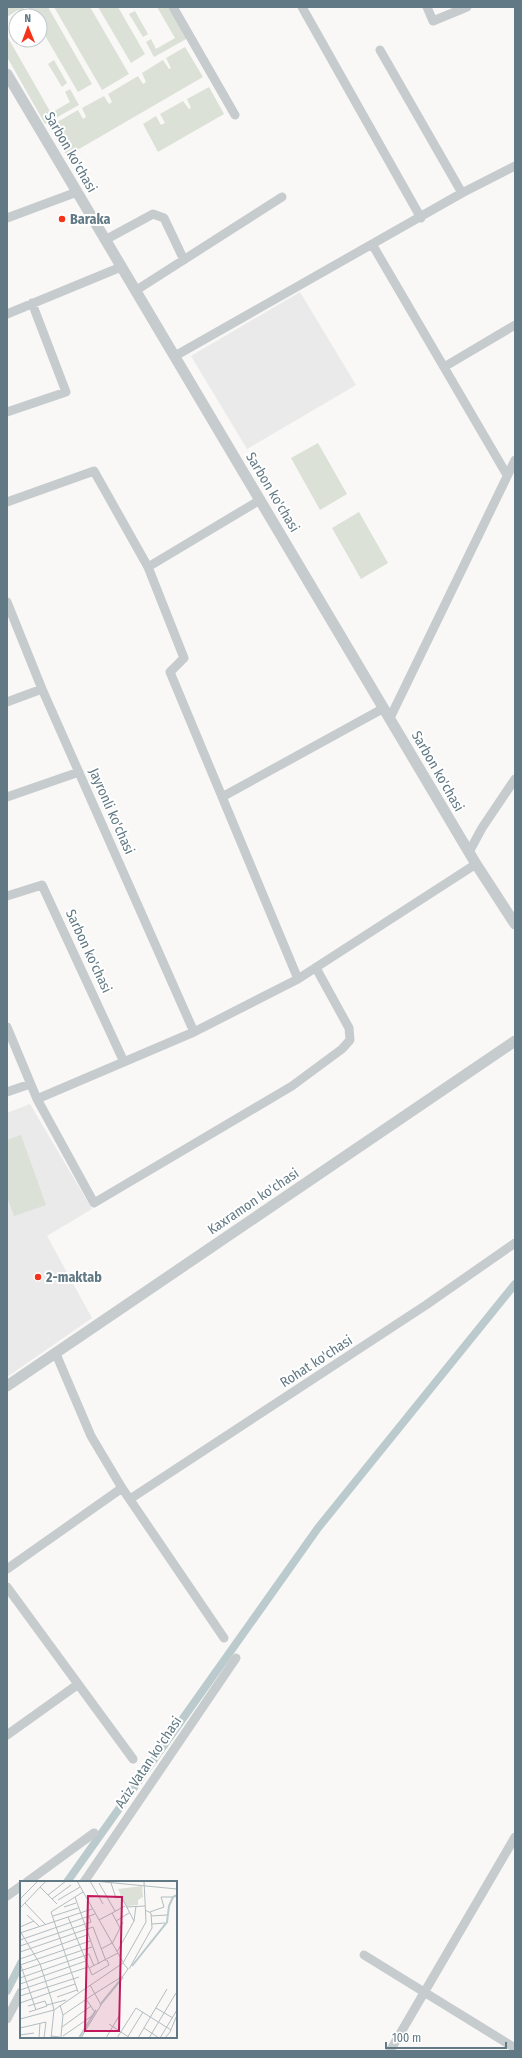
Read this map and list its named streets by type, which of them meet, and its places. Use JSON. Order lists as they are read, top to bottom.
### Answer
{
  "streets": {
    "street": [
      "Sarbon ko'chasi",
      "Jayronli ko'chasi",
      "Kaxramon ko'chasi",
      "Rohat ko'chasi",
      "Aziz Vatan ko'chasi"
    ]
  },
  "places": ["Baraka", "2-maktab"],
  "scale_bar": "100 m",
  "north": "top"
}
